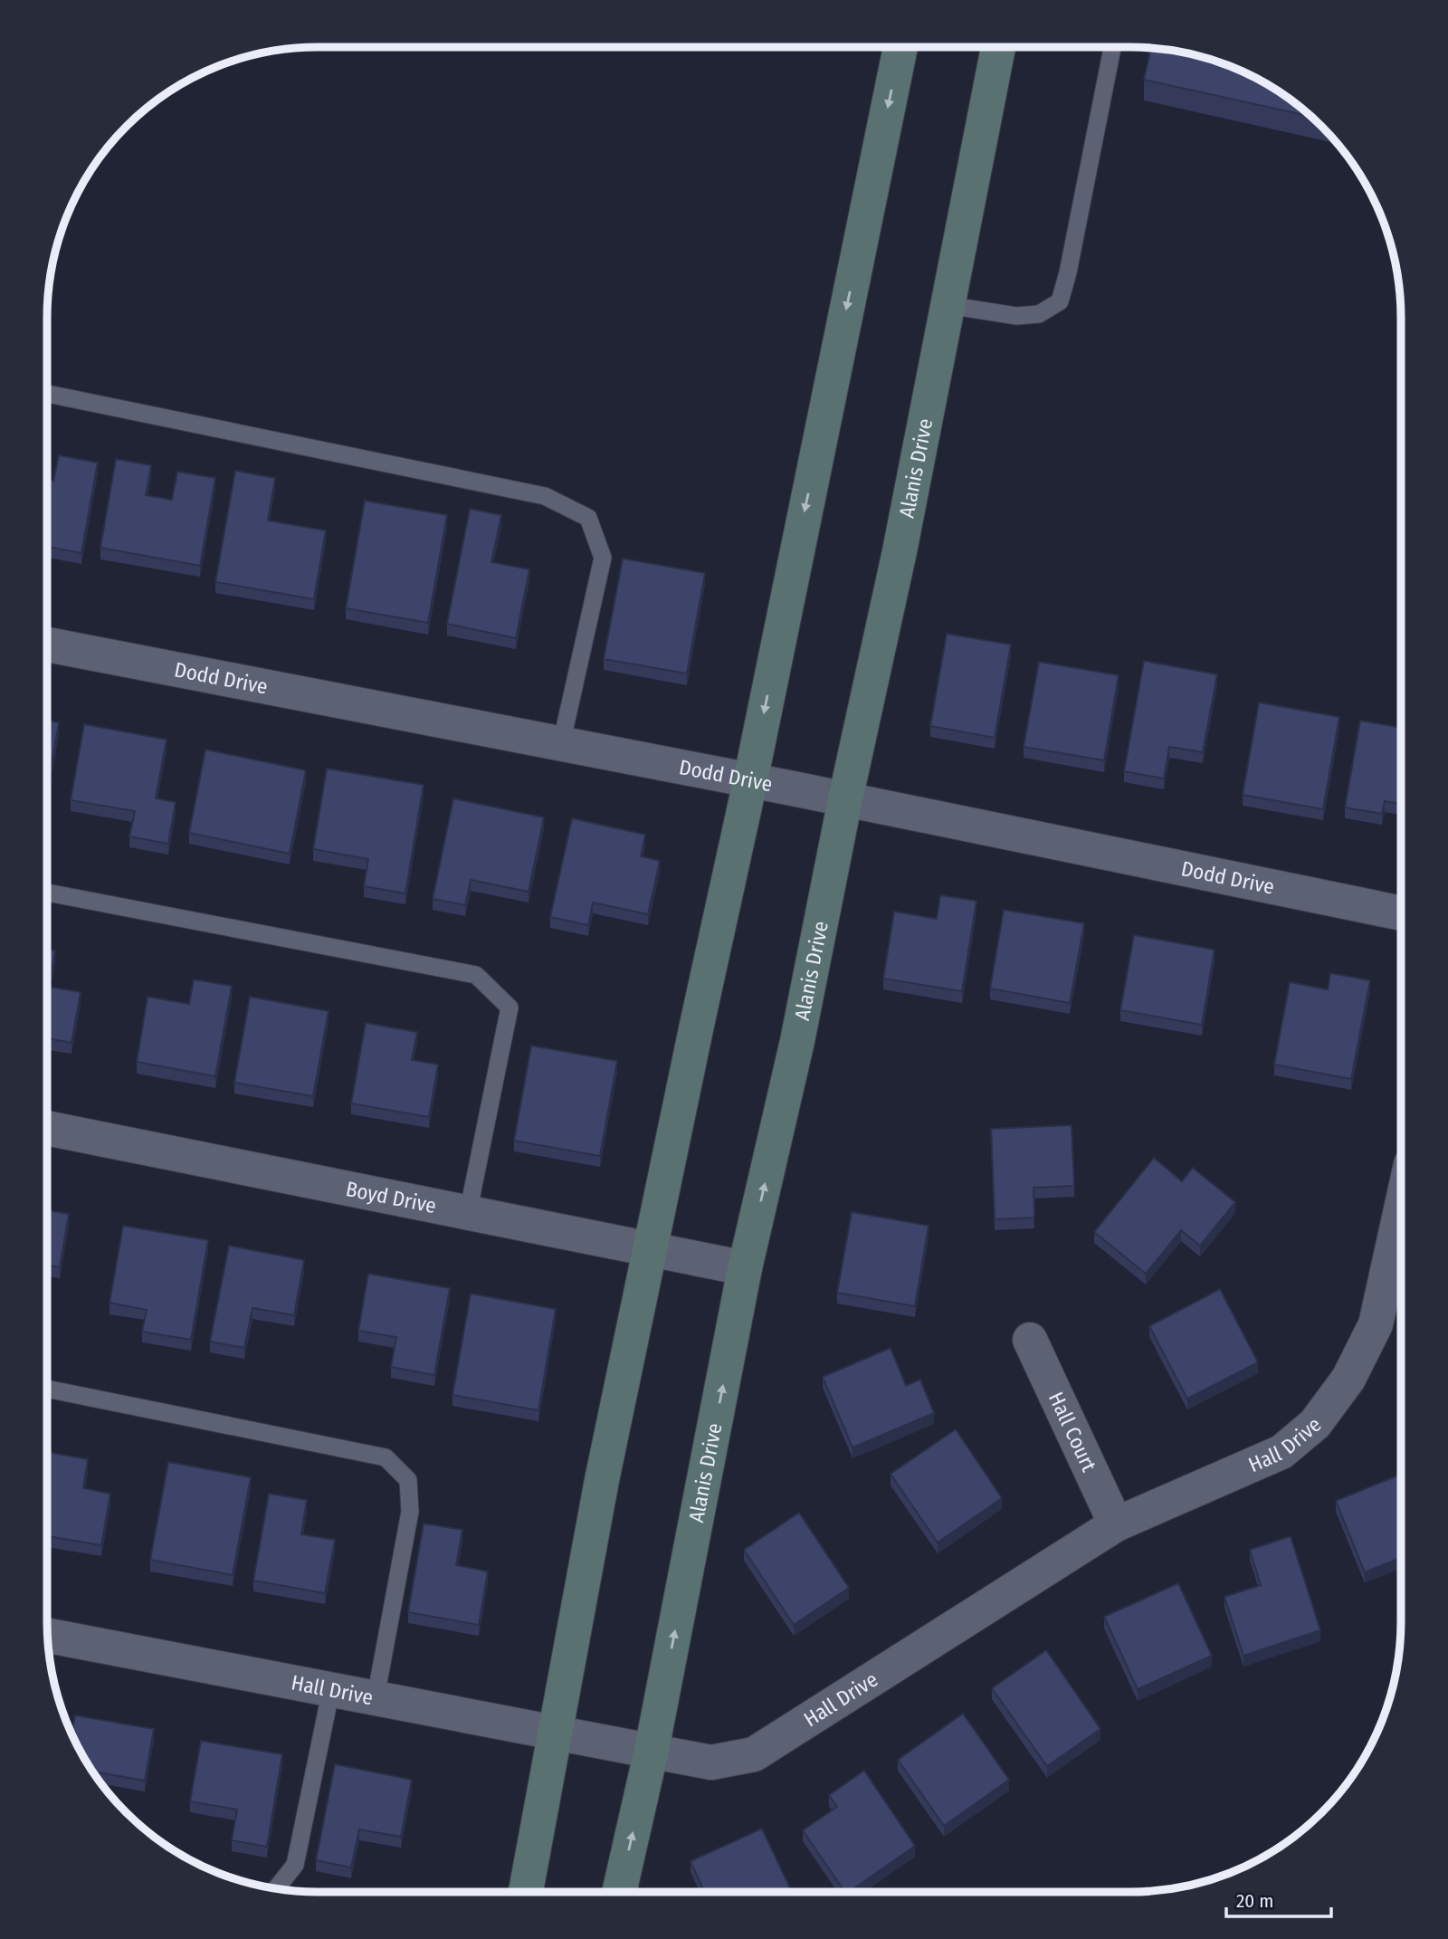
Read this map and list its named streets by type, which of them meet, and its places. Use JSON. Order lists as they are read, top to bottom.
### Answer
{
  "streets": {
    "main road": ["Alanis Drive"],
    "street": [
      "Dodd Drive",
      "Boyd Drive",
      "Hall Court",
      "Hall Drive"
    ]
  },
  "crossings": [
    ["Alanis Drive", "Dodd Drive"],
    ["Alanis Drive", "Boyd Drive"],
    ["Alanis Drive", "Hall Drive"],
    ["Hall Court", "Hall Drive"]
  ],
  "scale_bar": "20 m"
}
